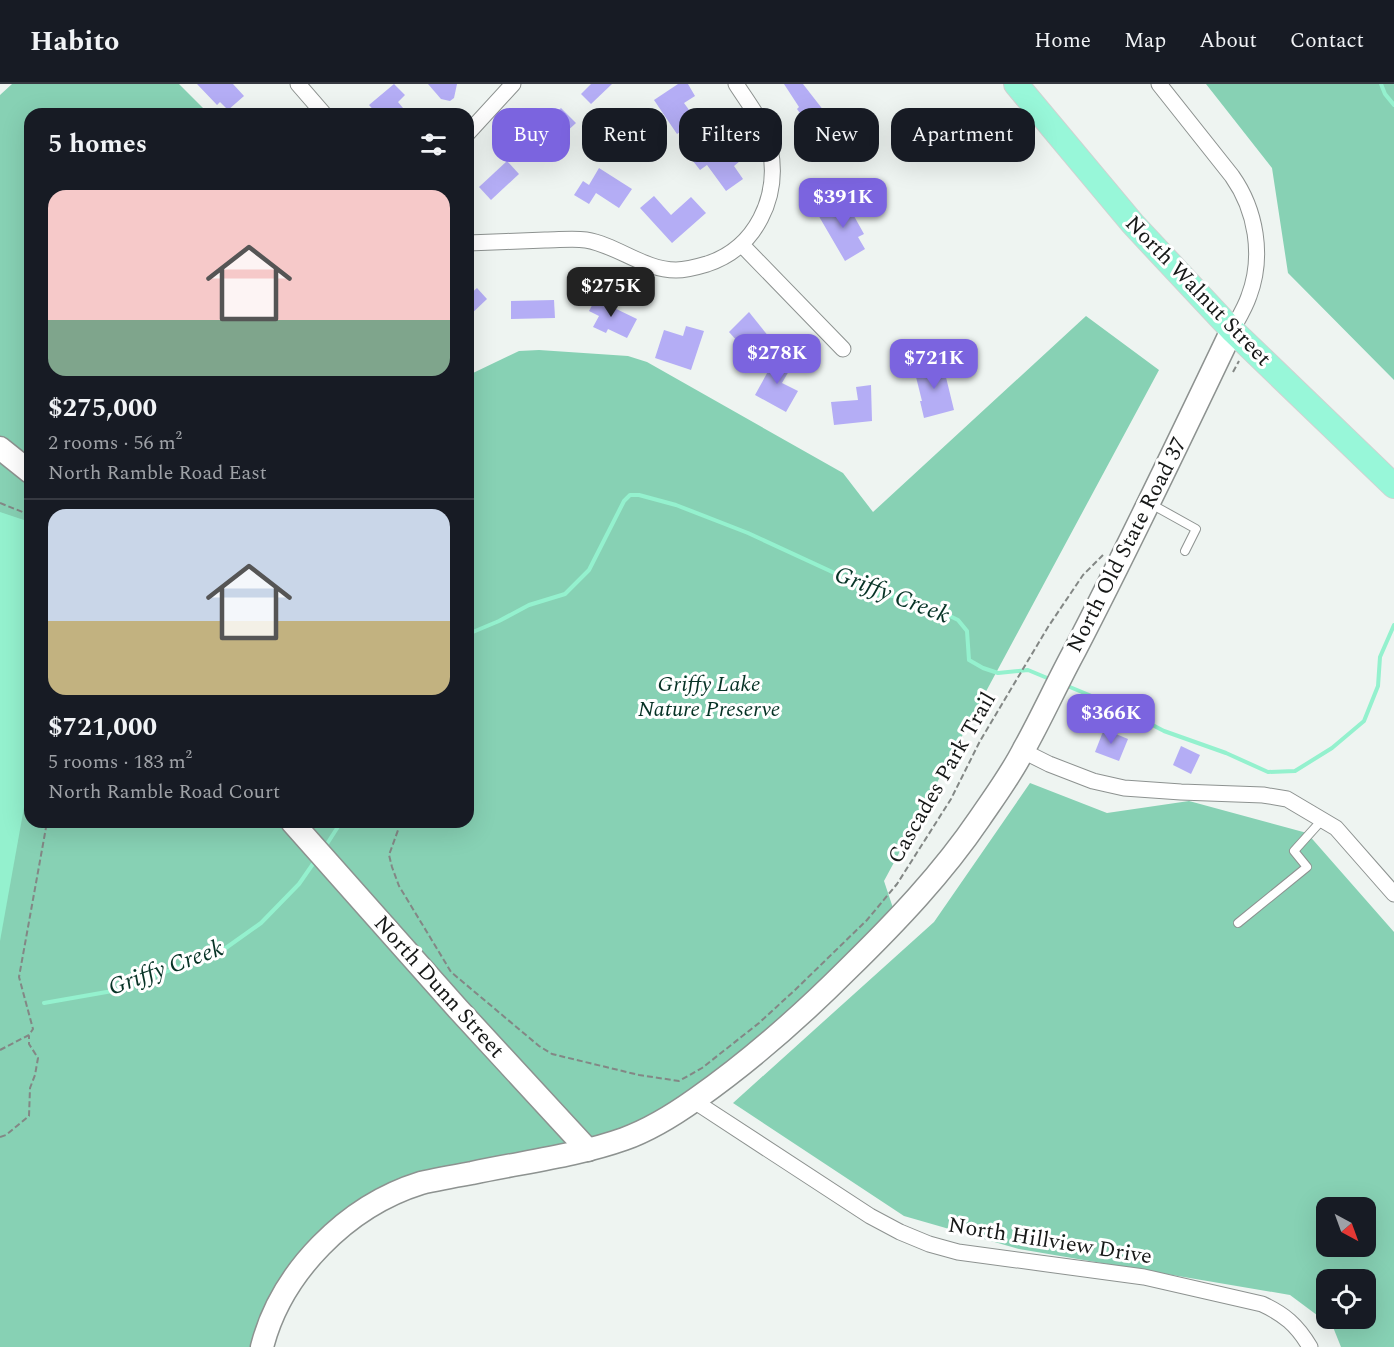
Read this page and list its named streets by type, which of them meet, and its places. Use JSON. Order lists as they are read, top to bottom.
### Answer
{
  "streets": {
    "main road": ["North Walnut Street"],
    "street": ["North Old State Road 37", "North Dunn Street", "North Hillview Drive"],
    "path": ["Cascades Park Trail"]
  },
  "crossings": [
    ["North Walnut Street", "North Old State Road 37"],
    ["North Old State Road 37", "North Dunn Street"],
    ["North Old State Road 37", "North Hillview Drive"]
  ],
  "water": ["Griffy Creek"],
  "parks": ["Griffy Lake Nature Preserve"],
  "north": "bottom right",
  "page": {
    "header": "Habito",
    "nav": [
      "Home",
      "Map",
      "About",
      "Contact"
    ],
    "chip": [
      "Buy",
      "Rent",
      "Filters",
      "New",
      "Apartment"
    ],
    "heading": "5 homes",
    "price": [
      "$391K",
      "$275K",
      "$278K",
      "$721K",
      "$366K"
    ],
    "list": [
      {
        "name": "$275,000",
        "note": "2 rooms · 56 m² · North Ramble Road East"
      },
      {
        "name": "$721,000",
        "note": "5 rooms · 183 m² · North Ramble Road Court"
      }
    ]
  }
}
